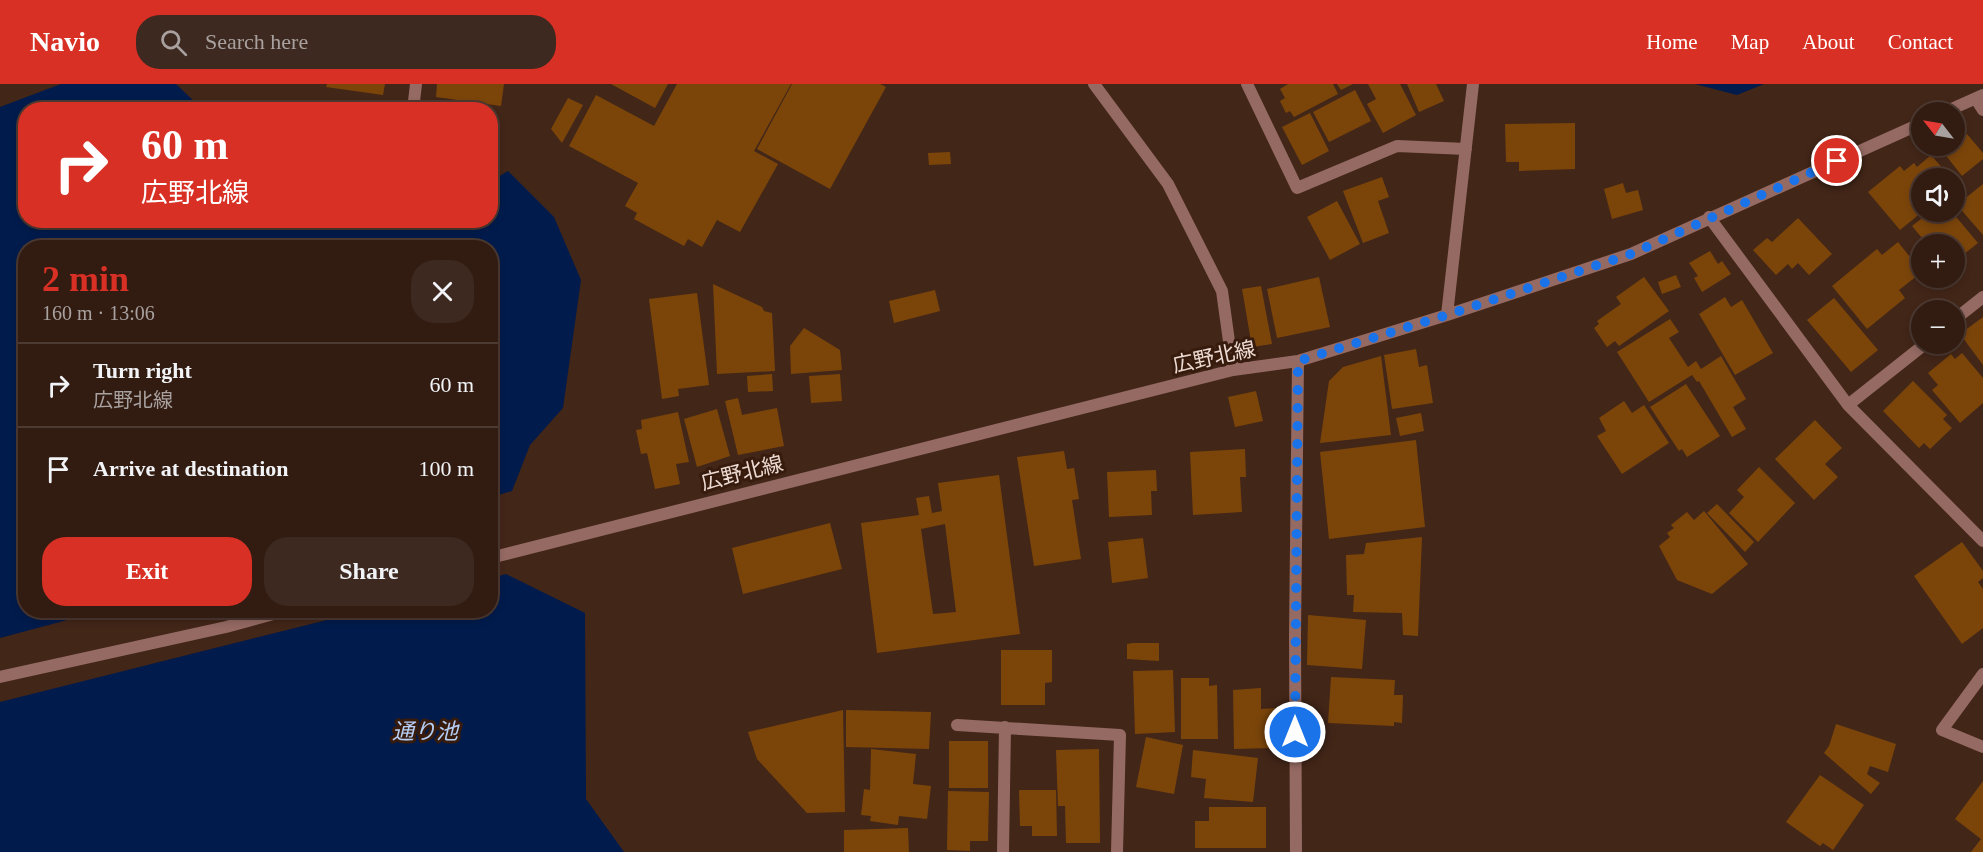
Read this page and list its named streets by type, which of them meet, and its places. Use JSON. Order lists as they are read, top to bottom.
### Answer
{
  "streets": {
    "street": ["広野北線"]
  },
  "water": ["通り池"],
  "north": "top left",
  "page": {
    "header": "Navio",
    "search": "Search here",
    "nav": [
      "Home",
      "Map",
      "About",
      "Contact"
    ],
    "map_buttons": ["+", "−"],
    "turn": ["60 m", "広野北線"],
    "heading": ["2 min", "160 m · 13:06"],
    "list": [
      {
        "name": "Turn right",
        "note": "広野北線",
        "value": "60 m"
      },
      {
        "name": "Arrive at destination",
        "value": "100 m"
      }
    ],
    "buttons": ["Exit", "Share"]
  }
}
